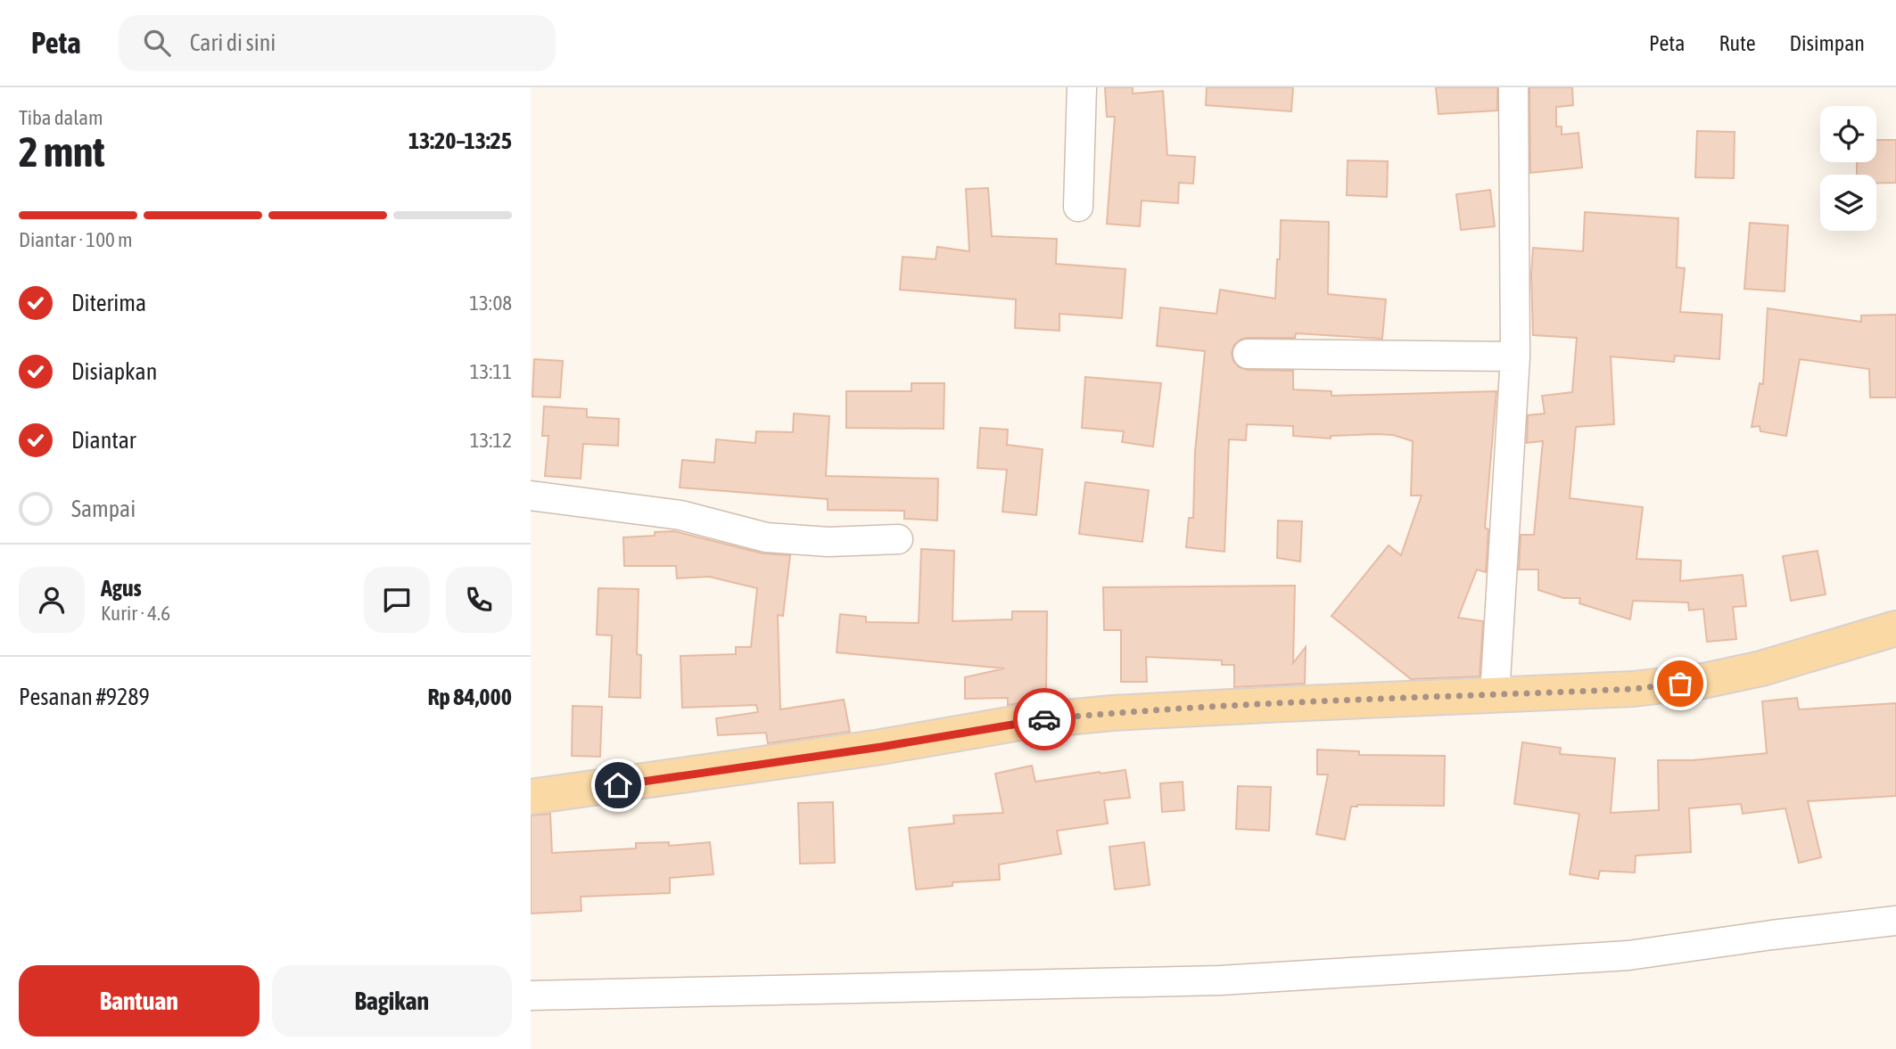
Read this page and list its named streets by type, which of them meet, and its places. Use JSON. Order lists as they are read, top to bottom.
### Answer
{
  "page": {
    "header": "Peta",
    "search": "Cari di sini",
    "nav": ["Peta", "Rute", "Disimpan"],
    "heading": ["2 mnt", "Tiba dalam", "13:20–13:25"],
    "panel": [
      "Agus",
      "Kurir · 4.6",
      "Pesanan #9289",
      "Rp 84,000"
    ],
    "bar": "Diantar · 100 m",
    "list": [
      ["Diterima", "13:08"],
      ["Disiapkan", "13:11"],
      ["Diantar", "13:12"],
      "Sampai"
    ],
    "buttons": ["Bantuan", "Bagikan"]
  }
}
